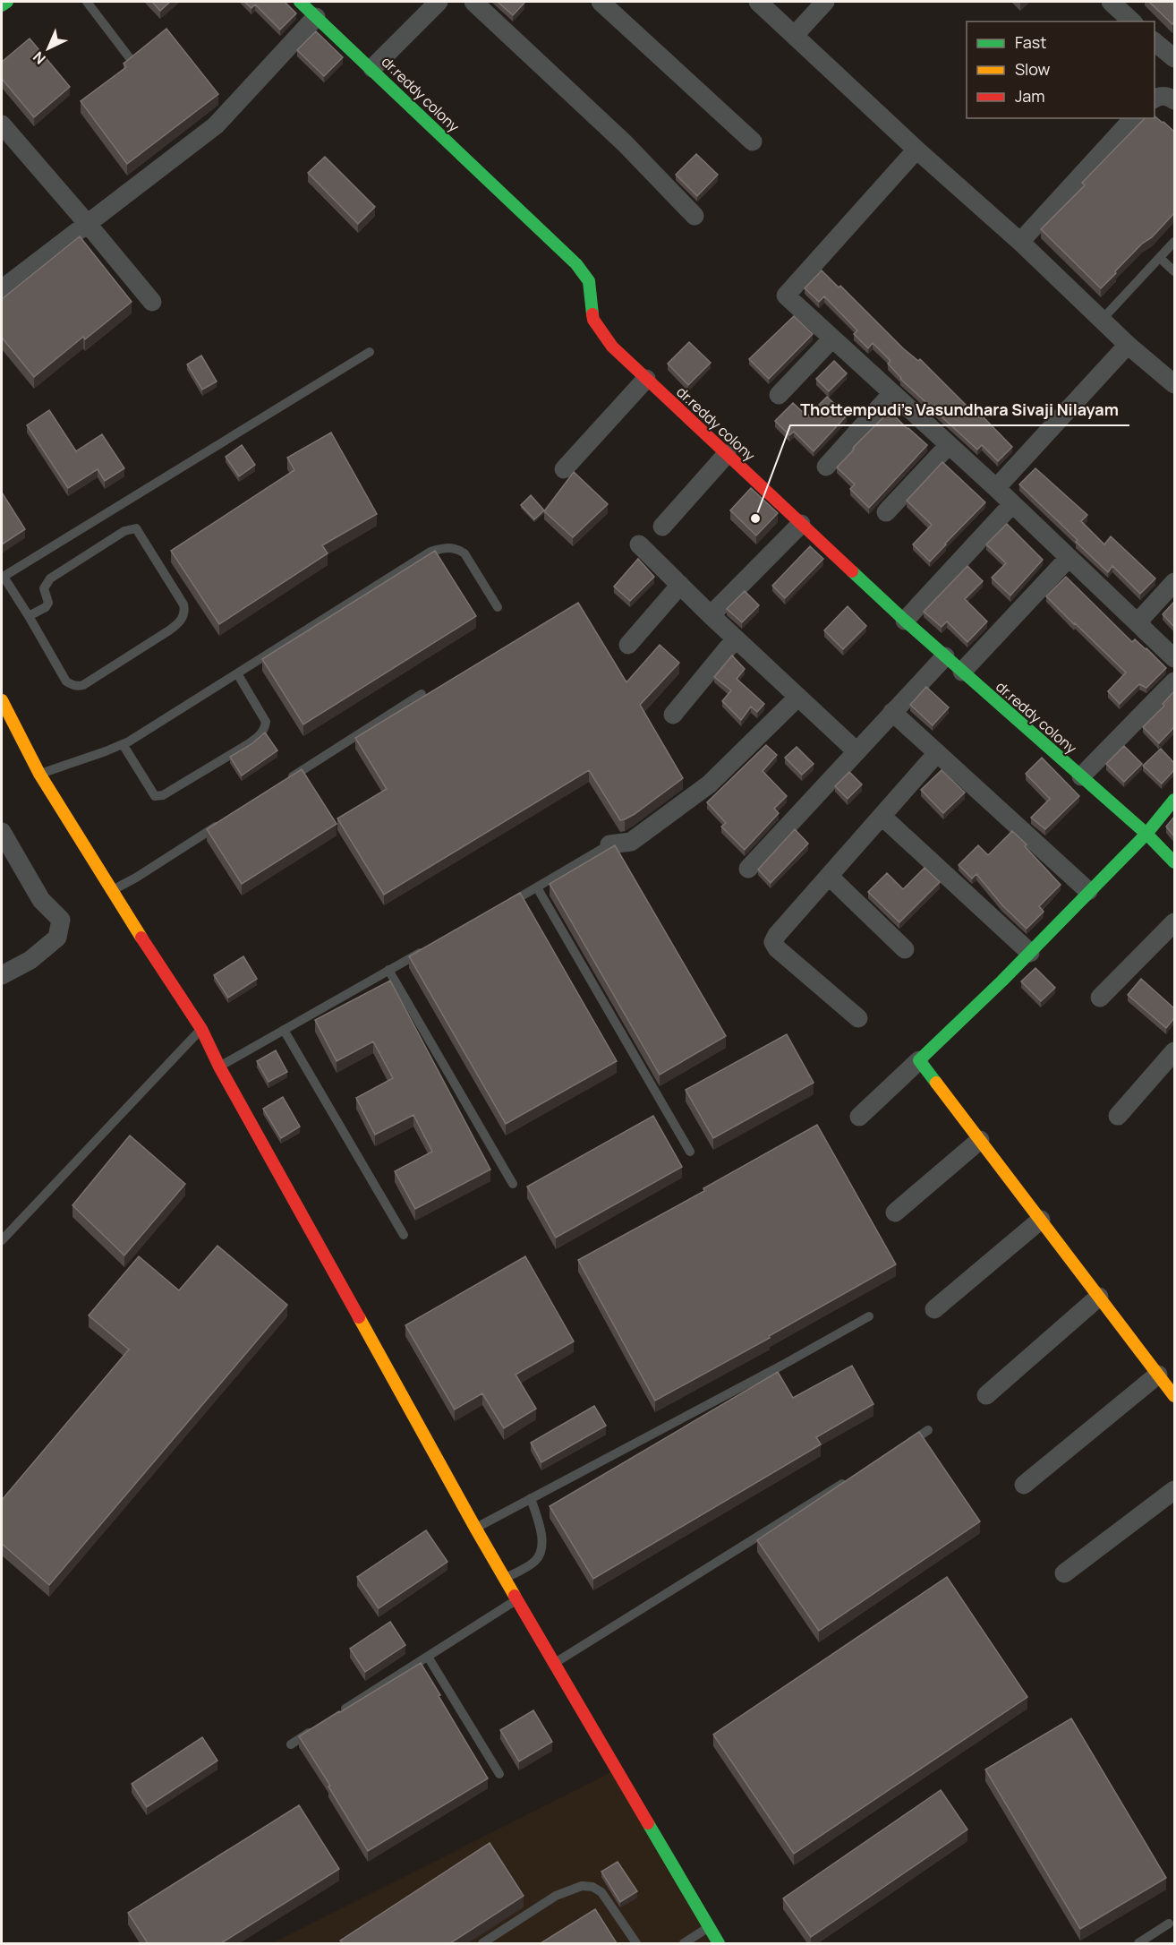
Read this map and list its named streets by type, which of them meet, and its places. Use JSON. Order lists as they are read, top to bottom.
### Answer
{
  "streets": {
    "street": ["dr.reddy colony"]
  },
  "places": ["Thottempudi's Vasundhara Sivaji Nilayam"],
  "legend": ["Fast", "Slow", "Jam"],
  "north": "bottom left"
}
